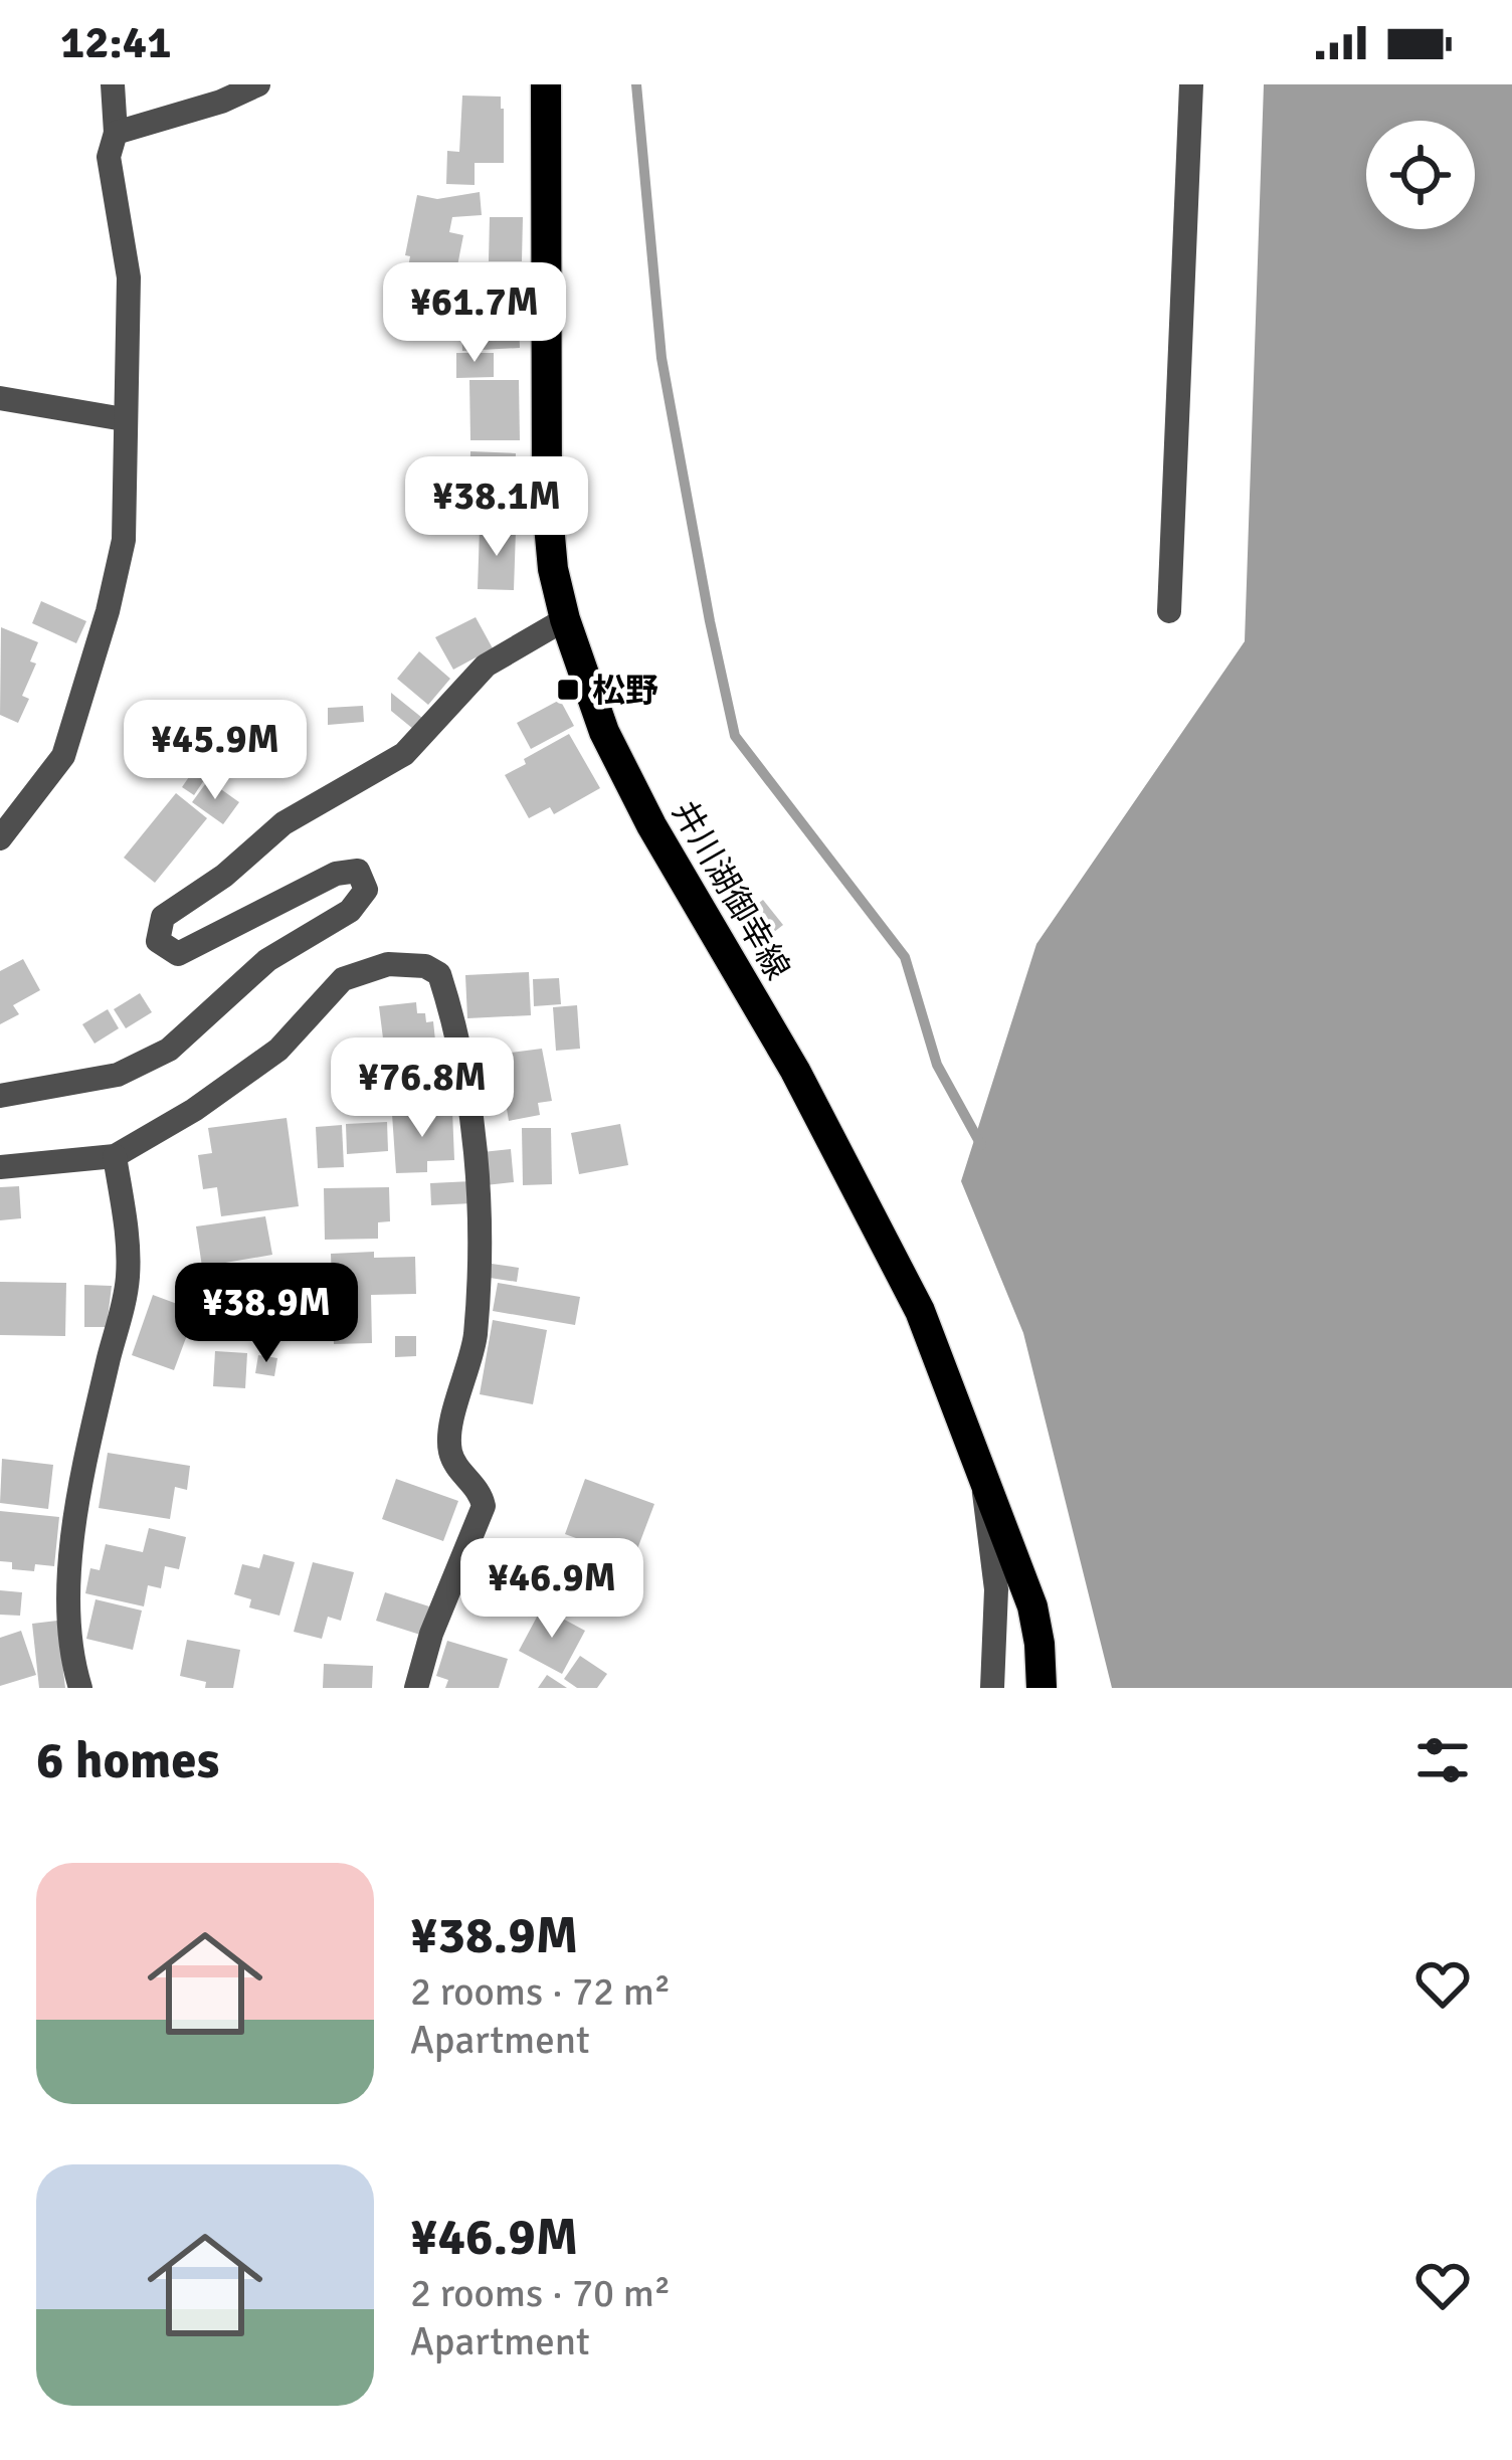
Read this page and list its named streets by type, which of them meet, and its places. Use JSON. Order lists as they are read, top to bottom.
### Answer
{
  "streets": {
    "main road": ["井川湖御幸線"]
  },
  "places": {
    "transit": ["松野"]
  },
  "page": {
    "status": "12:41",
    "price": [
      "¥61.7M",
      "¥38.1M",
      "¥45.9M",
      "¥76.8M",
      "¥38.9M",
      "¥46.9M"
    ],
    "heading": "6 homes",
    "list": [
      {
        "name": "¥38.9M",
        "note": "2 rooms · 72 m² · Apartment"
      },
      {
        "name": "¥46.9M",
        "note": "2 rooms · 70 m² · Apartment"
      }
    ]
  }
}
